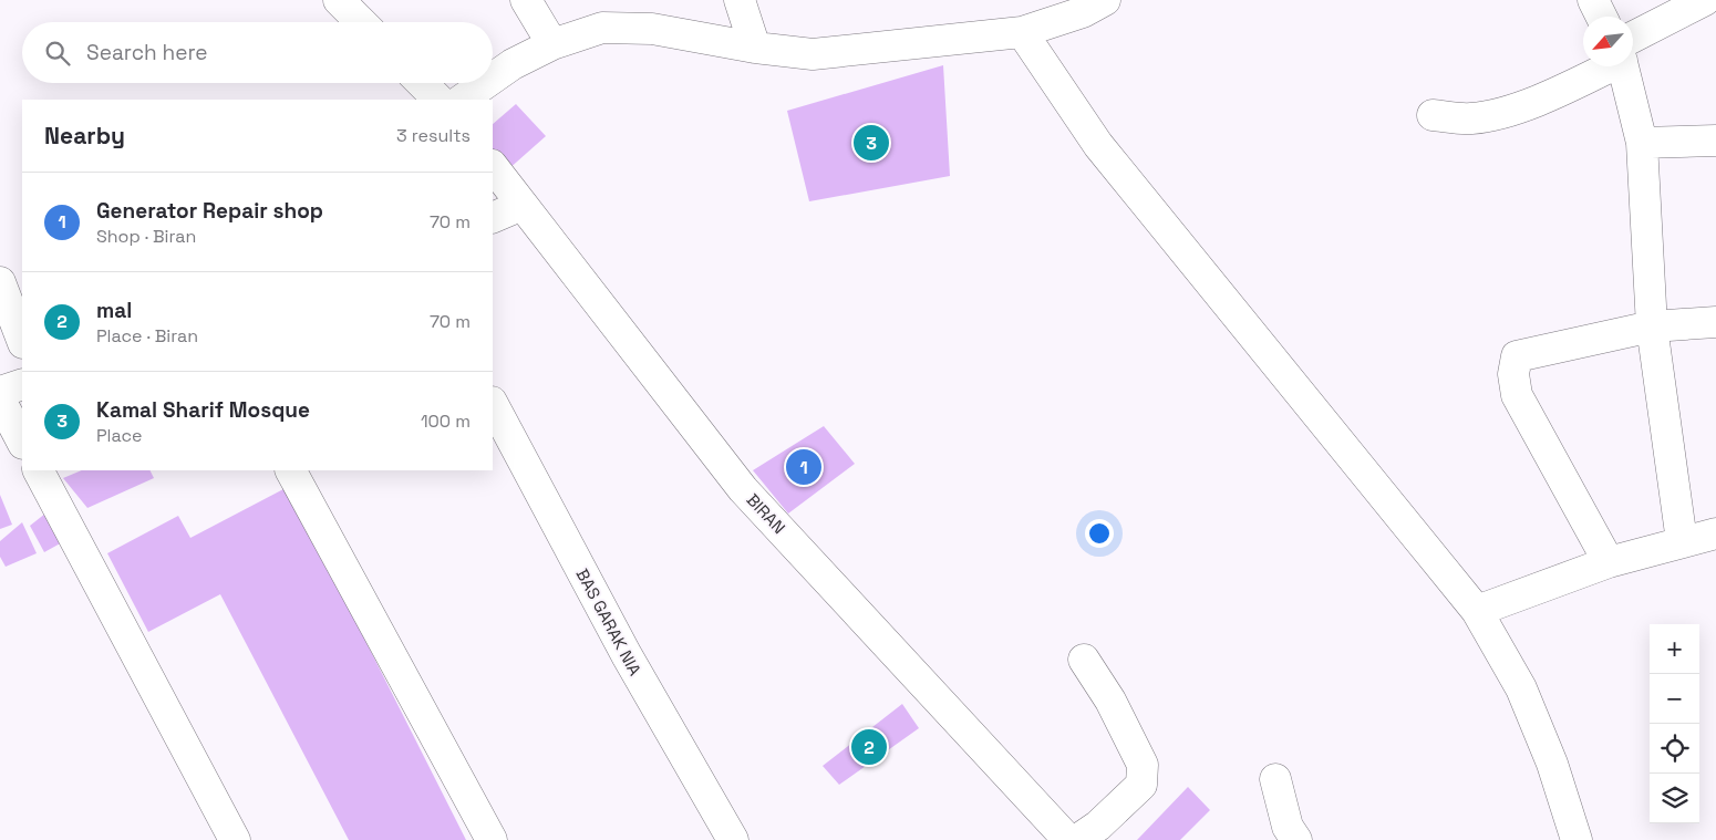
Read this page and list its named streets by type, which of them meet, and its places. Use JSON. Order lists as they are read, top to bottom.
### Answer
{
  "streets": {
    "street": ["BIRAN", "BAS GARAK NIA"]
  },
  "north": "bottom left",
  "page": {
    "search": "Search here",
    "heading": ["Nearby", "3 results"],
    "pins": ["3", "1", "2"],
    "list": [
      {
        "mark": "1",
        "name": "Generator Repair shop",
        "note": "Shop · Biran",
        "value": "70 m"
      },
      {
        "mark": "2",
        "name": "mal",
        "note": "Place · Biran",
        "value": "70 m"
      },
      {
        "mark": "3",
        "name": "Kamal Sharif Mosque",
        "note": "Place",
        "value": "100 m"
      }
    ],
    "map_buttons": ["+", "−"]
  }
}
